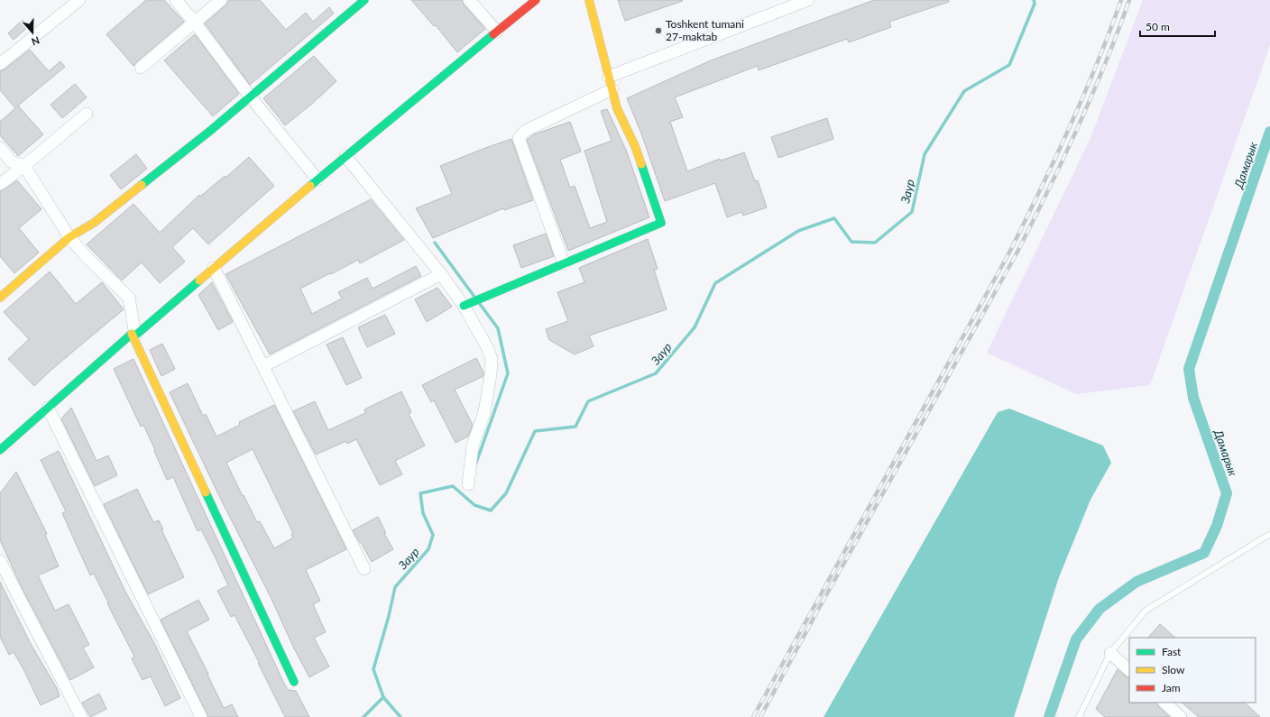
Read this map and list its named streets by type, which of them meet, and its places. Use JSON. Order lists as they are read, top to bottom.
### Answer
{
  "water": ["Дамарык", "Заур"],
  "places": ["Toshkent tumani 27-maktab"],
  "legend": ["Fast", "Slow", "Jam"],
  "scale_bar": "50 m",
  "north": "bottom"
}
